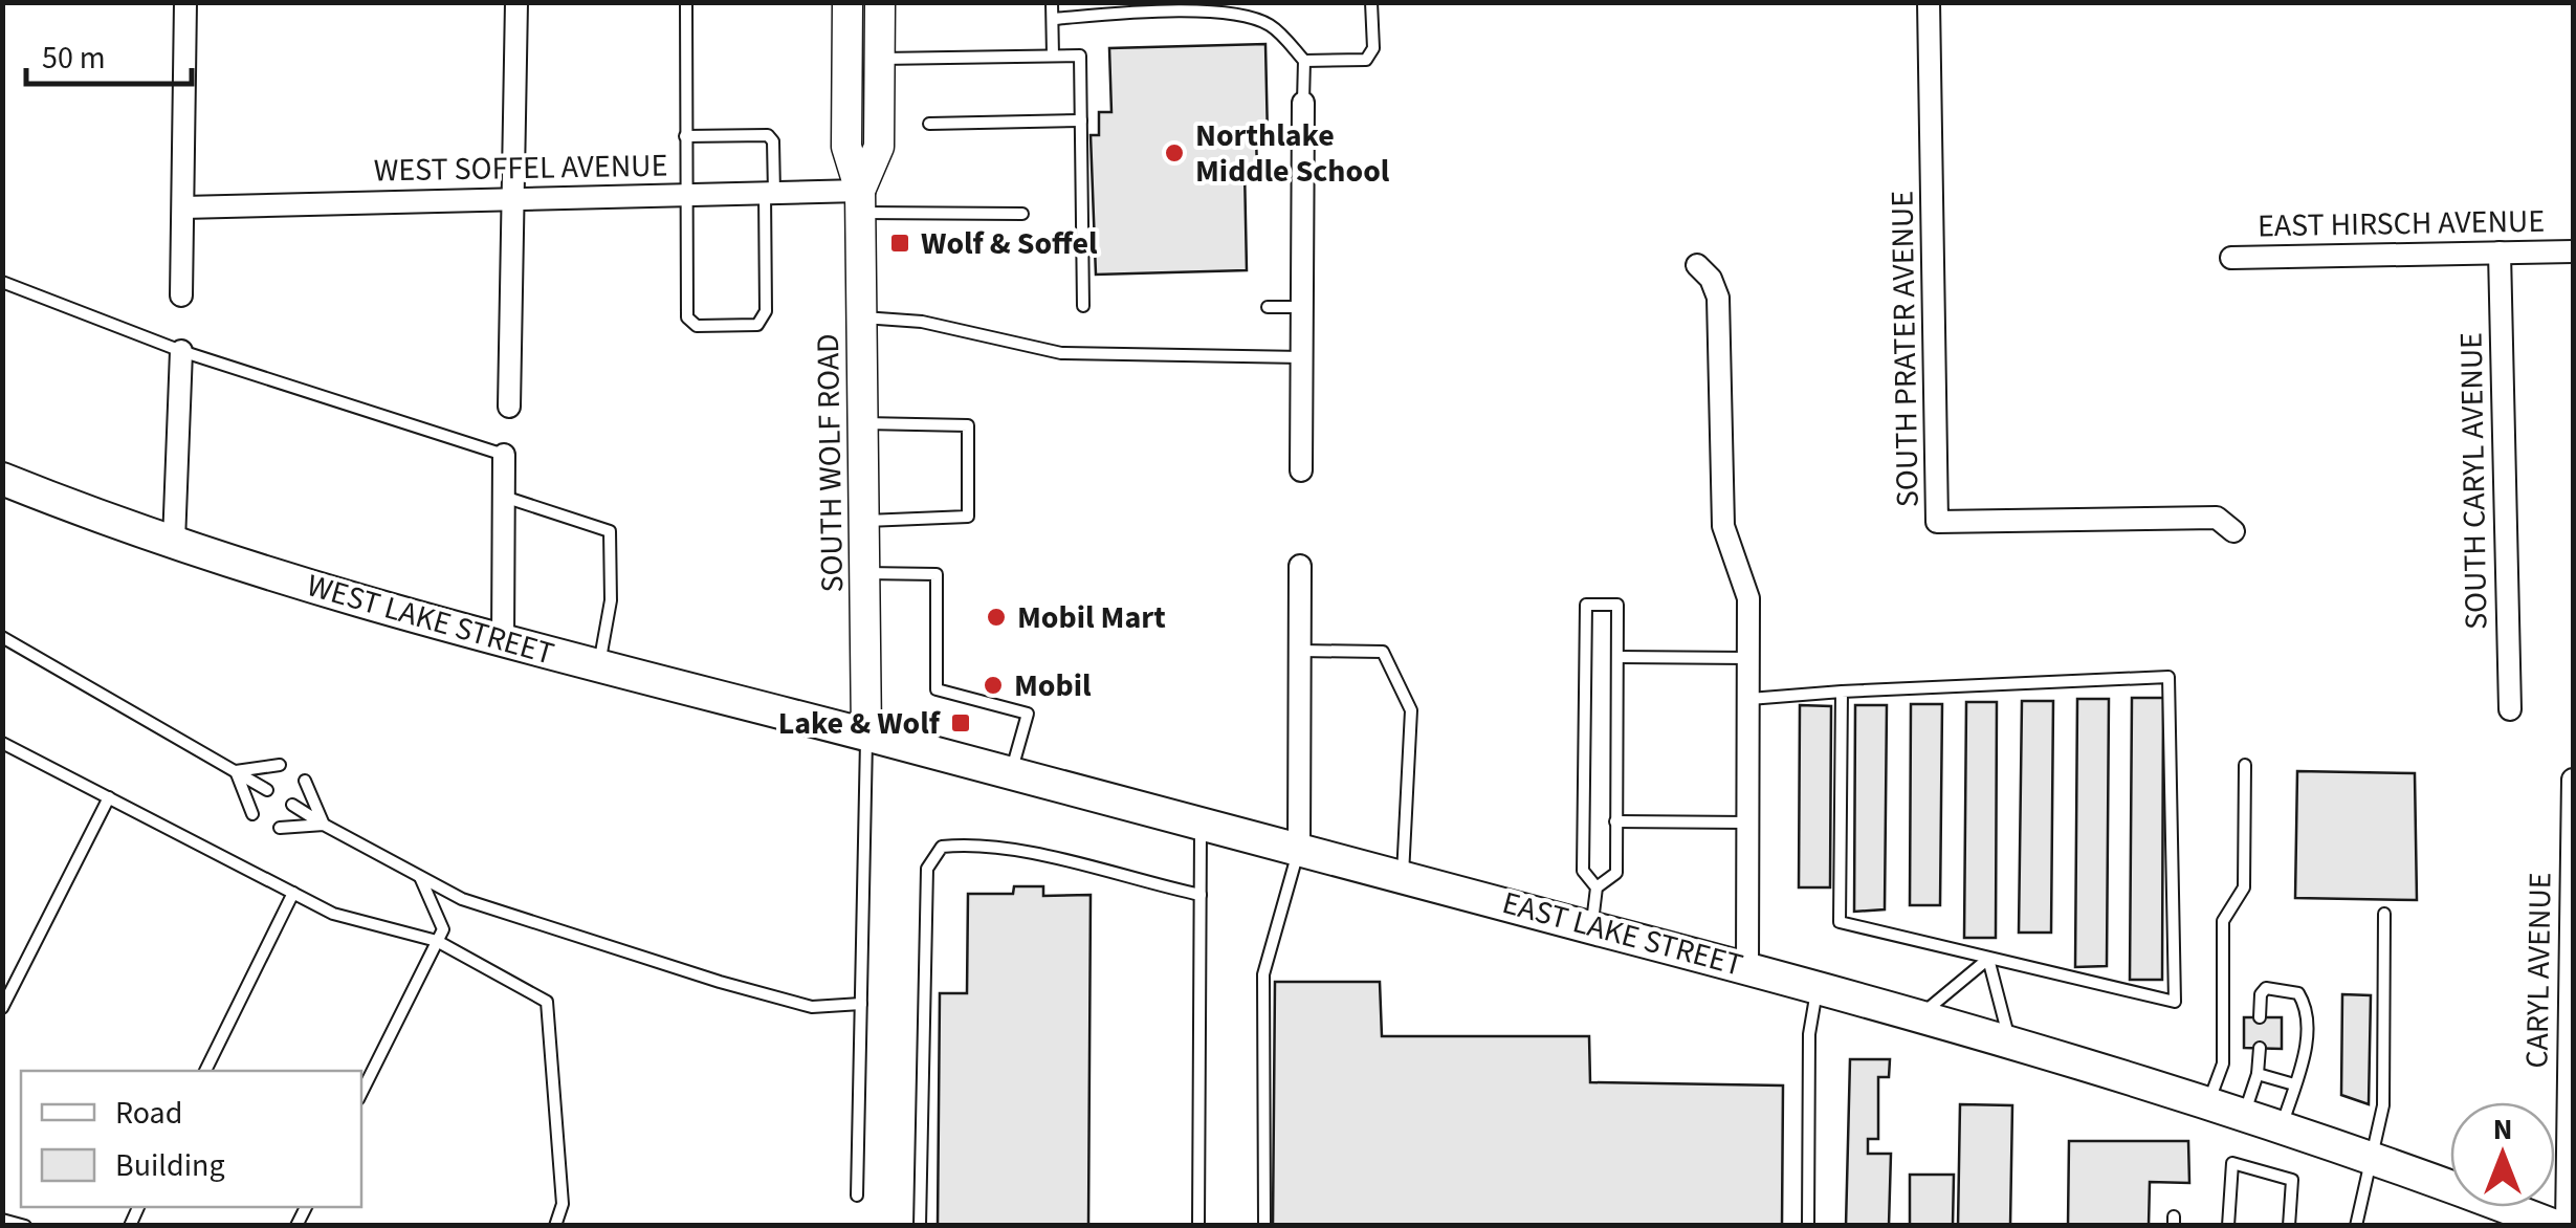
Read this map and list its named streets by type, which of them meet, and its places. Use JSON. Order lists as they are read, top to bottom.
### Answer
{
  "streets": {
    "main road": ["SOUTH WOLF ROAD", "WEST LAKE STREET", "EAST LAKE STREET"],
    "street": [
      "WEST SOFFEL AVENUE",
      "EAST HIRSCH AVENUE",
      "SOUTH PRATER AVENUE",
      "SOUTH CARYL AVENUE",
      "CARYL AVENUE"
    ]
  },
  "crossings": [
    ["WEST SOFFEL AVENUE", "SOUTH WOLF ROAD"],
    ["EAST HIRSCH AVENUE", "SOUTH CARYL AVENUE"],
    ["SOUTH WOLF ROAD", "WEST LAKE STREET"],
    ["SOUTH WOLF ROAD", "EAST LAKE STREET"],
    ["WEST LAKE STREET", "EAST LAKE STREET"]
  ],
  "places": {
    "other": ["Northlake Middle School", "Mobil Mart", "Mobil"],
    "transit": ["Wolf & Soffel", "Lake & Wolf"]
  },
  "legend": ["Road", "Building"],
  "scale_bar": "50 m",
  "north": "top"
}
